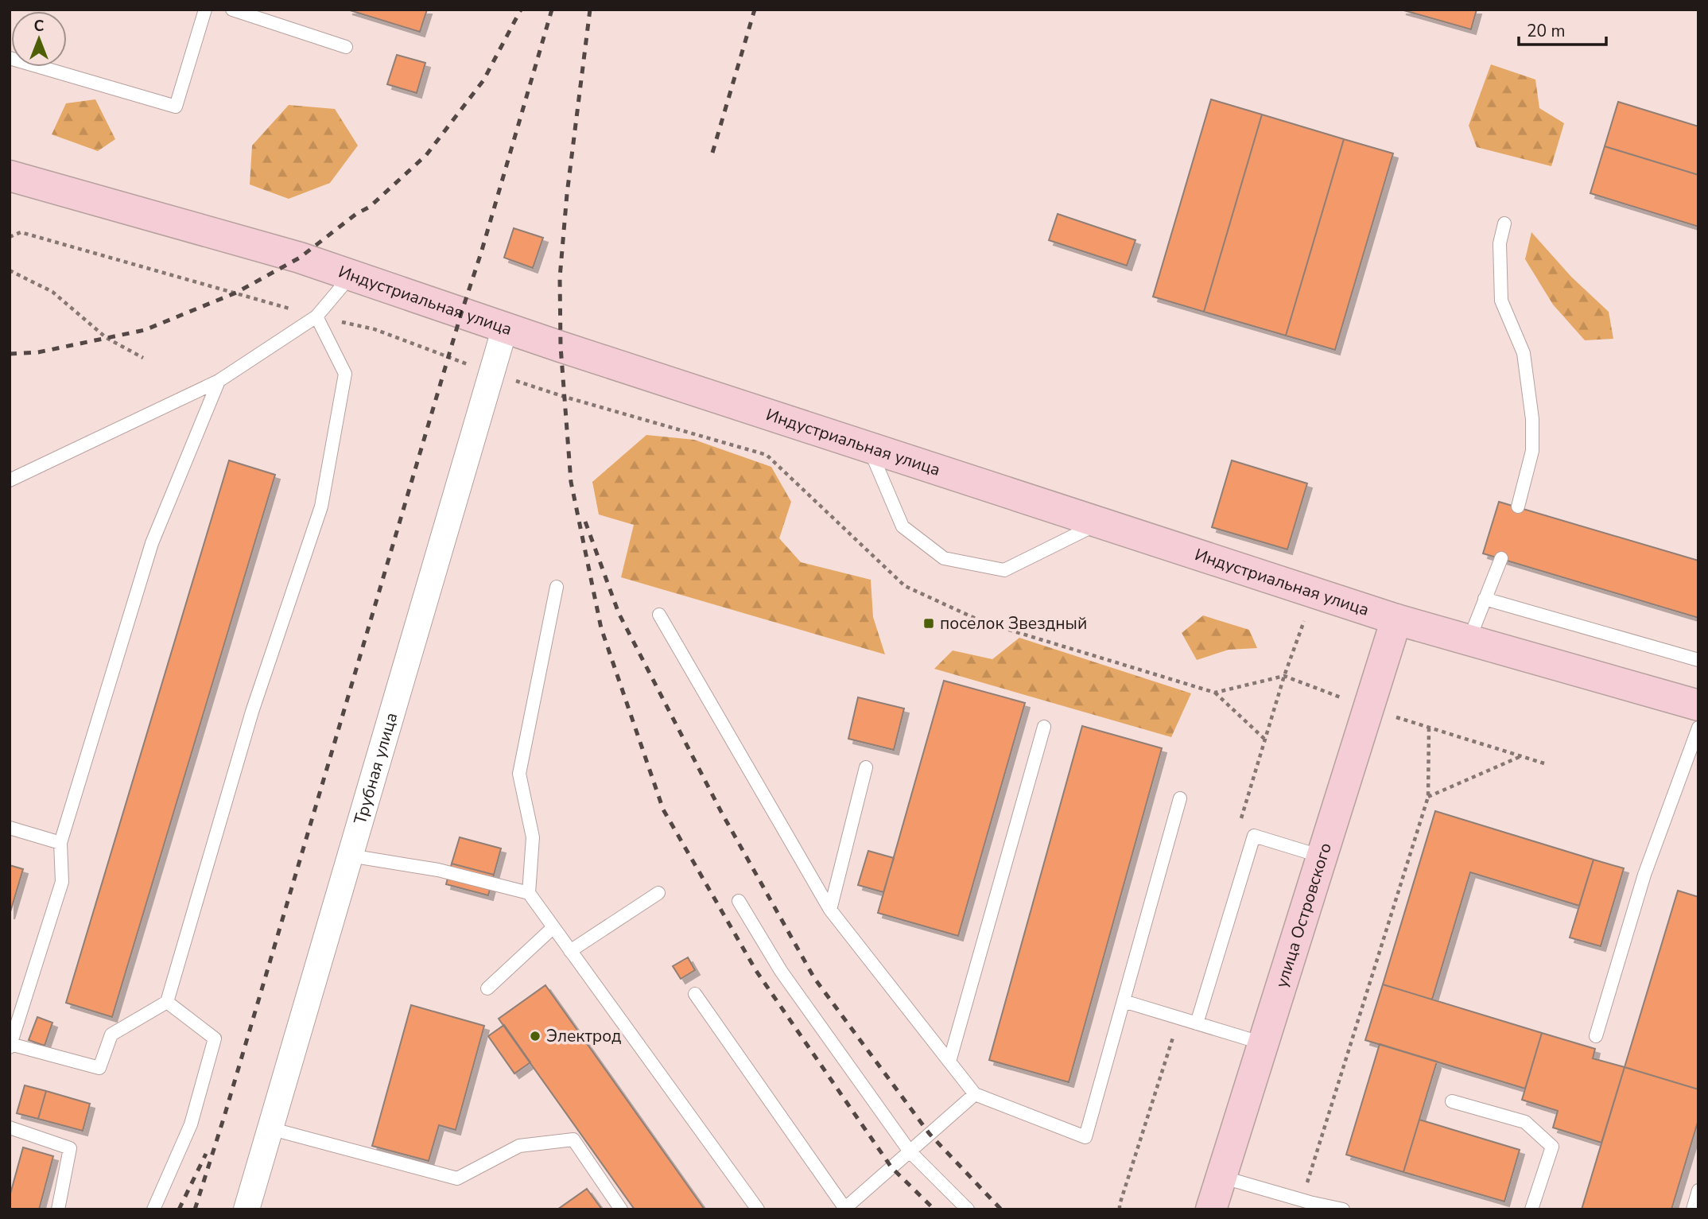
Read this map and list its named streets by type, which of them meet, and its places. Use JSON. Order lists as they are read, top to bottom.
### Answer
{
  "streets": {
    "main road": ["Индустриальная улица", "улица Островского"],
    "street": ["Трубная улица"]
  },
  "crossings": [
    ["Индустриальная улица", "Трубная улица"],
    ["Индустриальная улица", "улица Островского"]
  ],
  "places": {
    "transit": ["поселок Звездный"],
    "other": ["Электрод"]
  },
  "scale_bar": "20 m",
  "north": "top"
}
